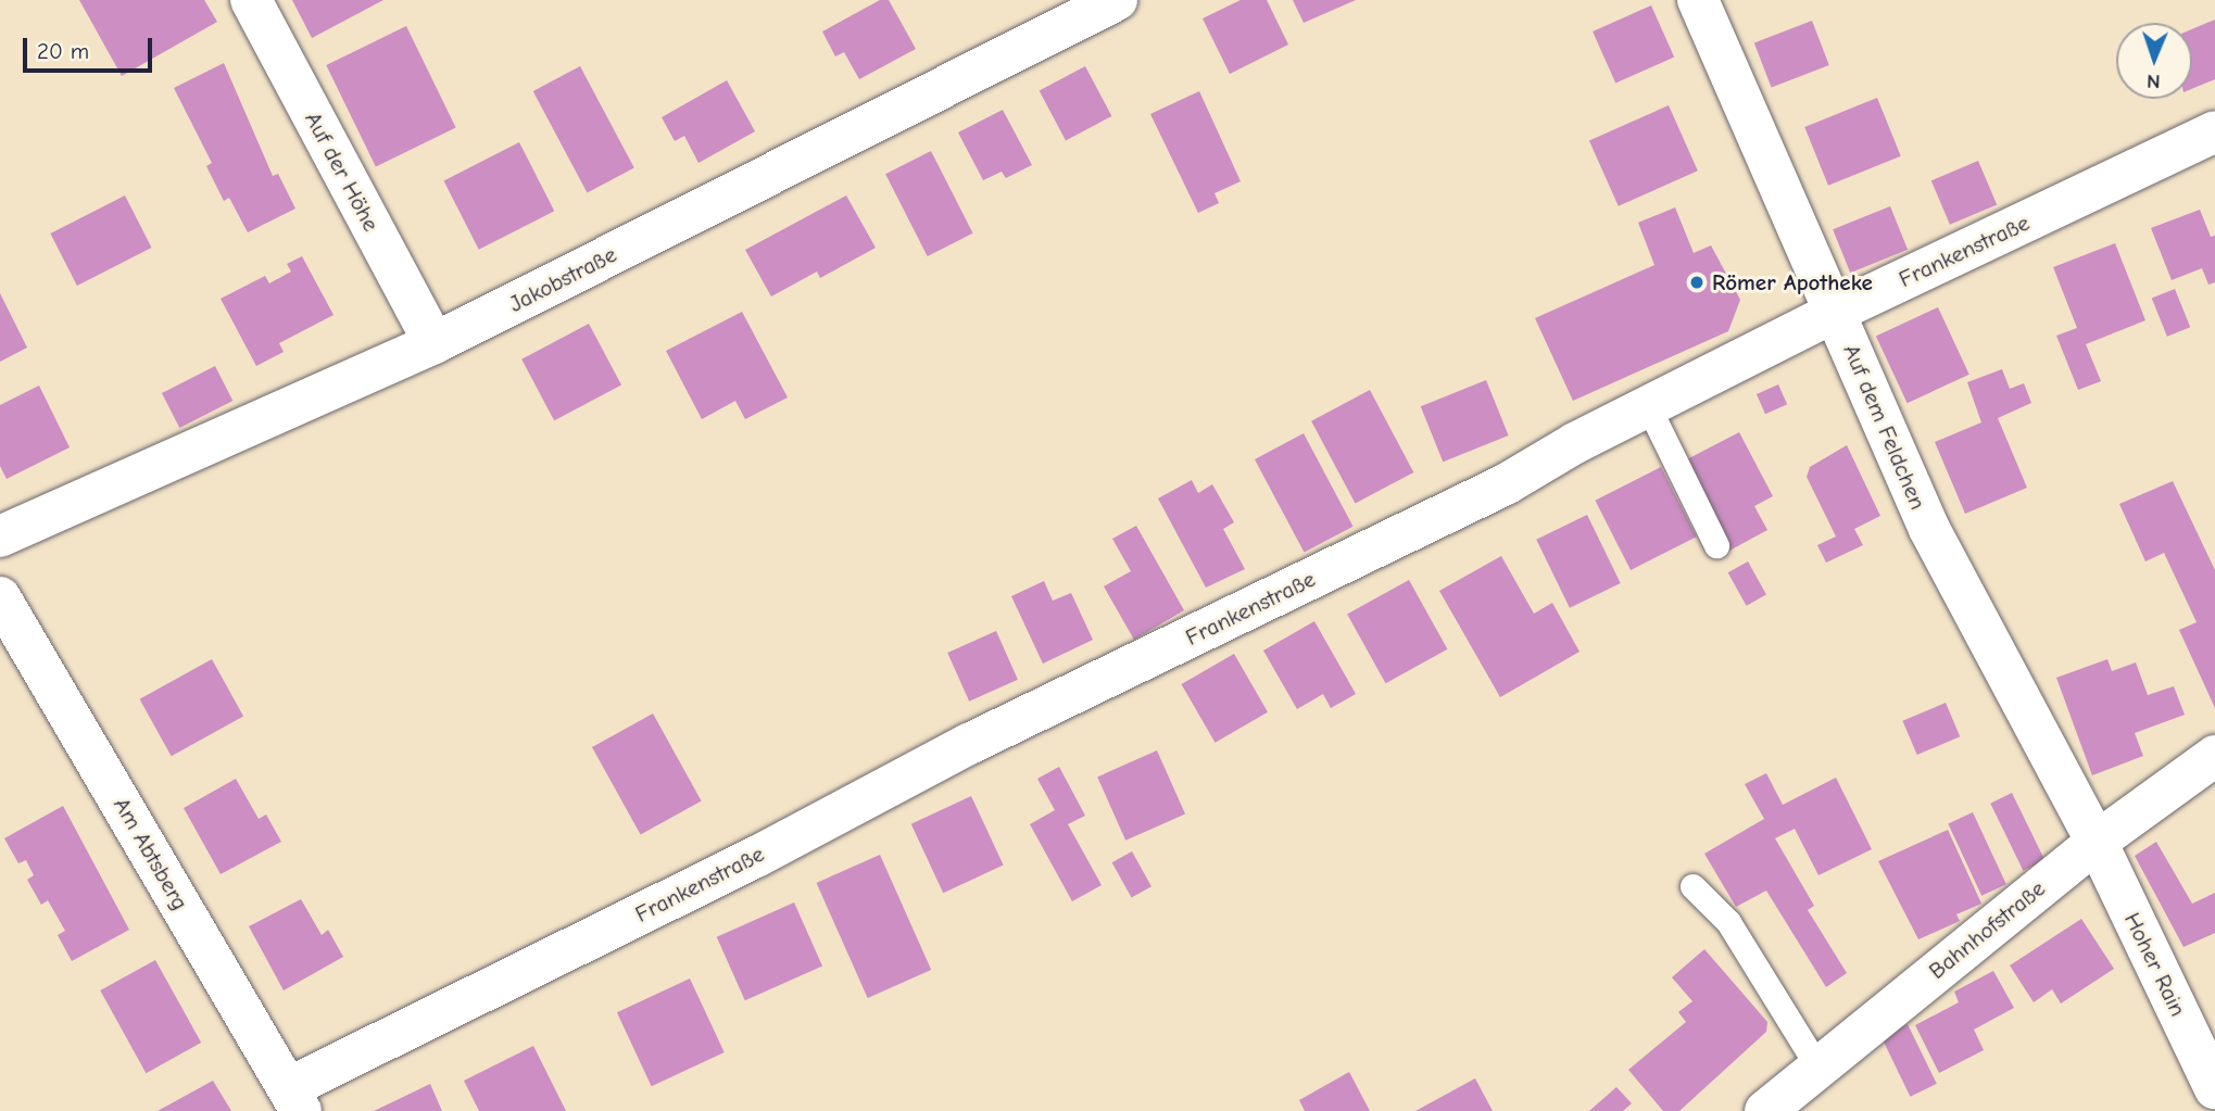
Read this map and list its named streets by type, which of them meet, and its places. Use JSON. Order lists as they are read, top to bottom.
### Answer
{
  "streets": {
    "street": [
      "Auf der Höhe",
      "Frankenstraße",
      "Jakobstraße",
      "Auf dem Feldchen",
      "Am Abtsberg",
      "Bahnhofstraße",
      "Hoher Rain"
    ]
  },
  "crossings": [
    ["Auf der Höhe", "Jakobstraße"],
    ["Frankenstraße", "Auf dem Feldchen"],
    ["Frankenstraße", "Am Abtsberg"],
    ["Auf dem Feldchen", "Bahnhofstraße"],
    ["Auf dem Feldchen", "Hoher Rain"],
    ["Bahnhofstraße", "Hoher Rain"]
  ],
  "places": ["Römer Apotheke"],
  "scale_bar": "20 m",
  "north": "bottom"
}
